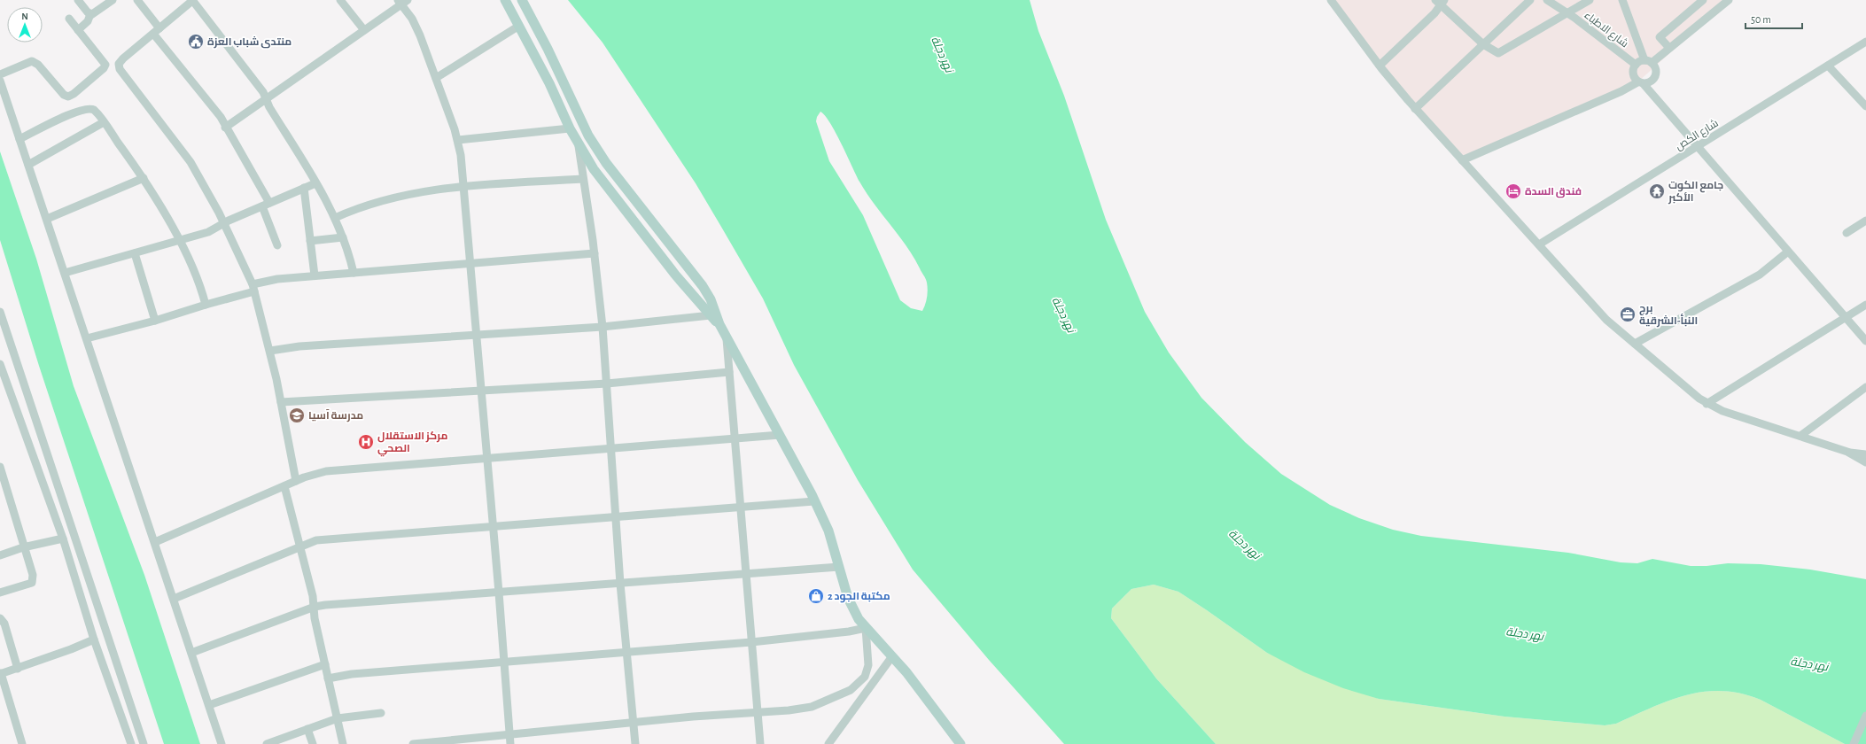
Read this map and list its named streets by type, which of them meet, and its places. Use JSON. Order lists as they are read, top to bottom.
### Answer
{
  "streets": {
    "street": ["شارع الاطباء", "شارع الكص"]
  },
  "water": ["نهر دجلة"],
  "places": {
    "public building": ["منتدى شباب العزة"],
    "hotel": ["فندق السدة"],
    "temple": ["جامع الكوت الأكبر"],
    "office": ["برج النبأ-الشرقية"],
    "school or university": ["مدرسة آسيا"],
    "hospital": ["مركز الاستقلال الصحي"],
    "shop": ["مكتبة الجود 2"]
  },
  "scale_bar": "50 m",
  "north": "top"
}
